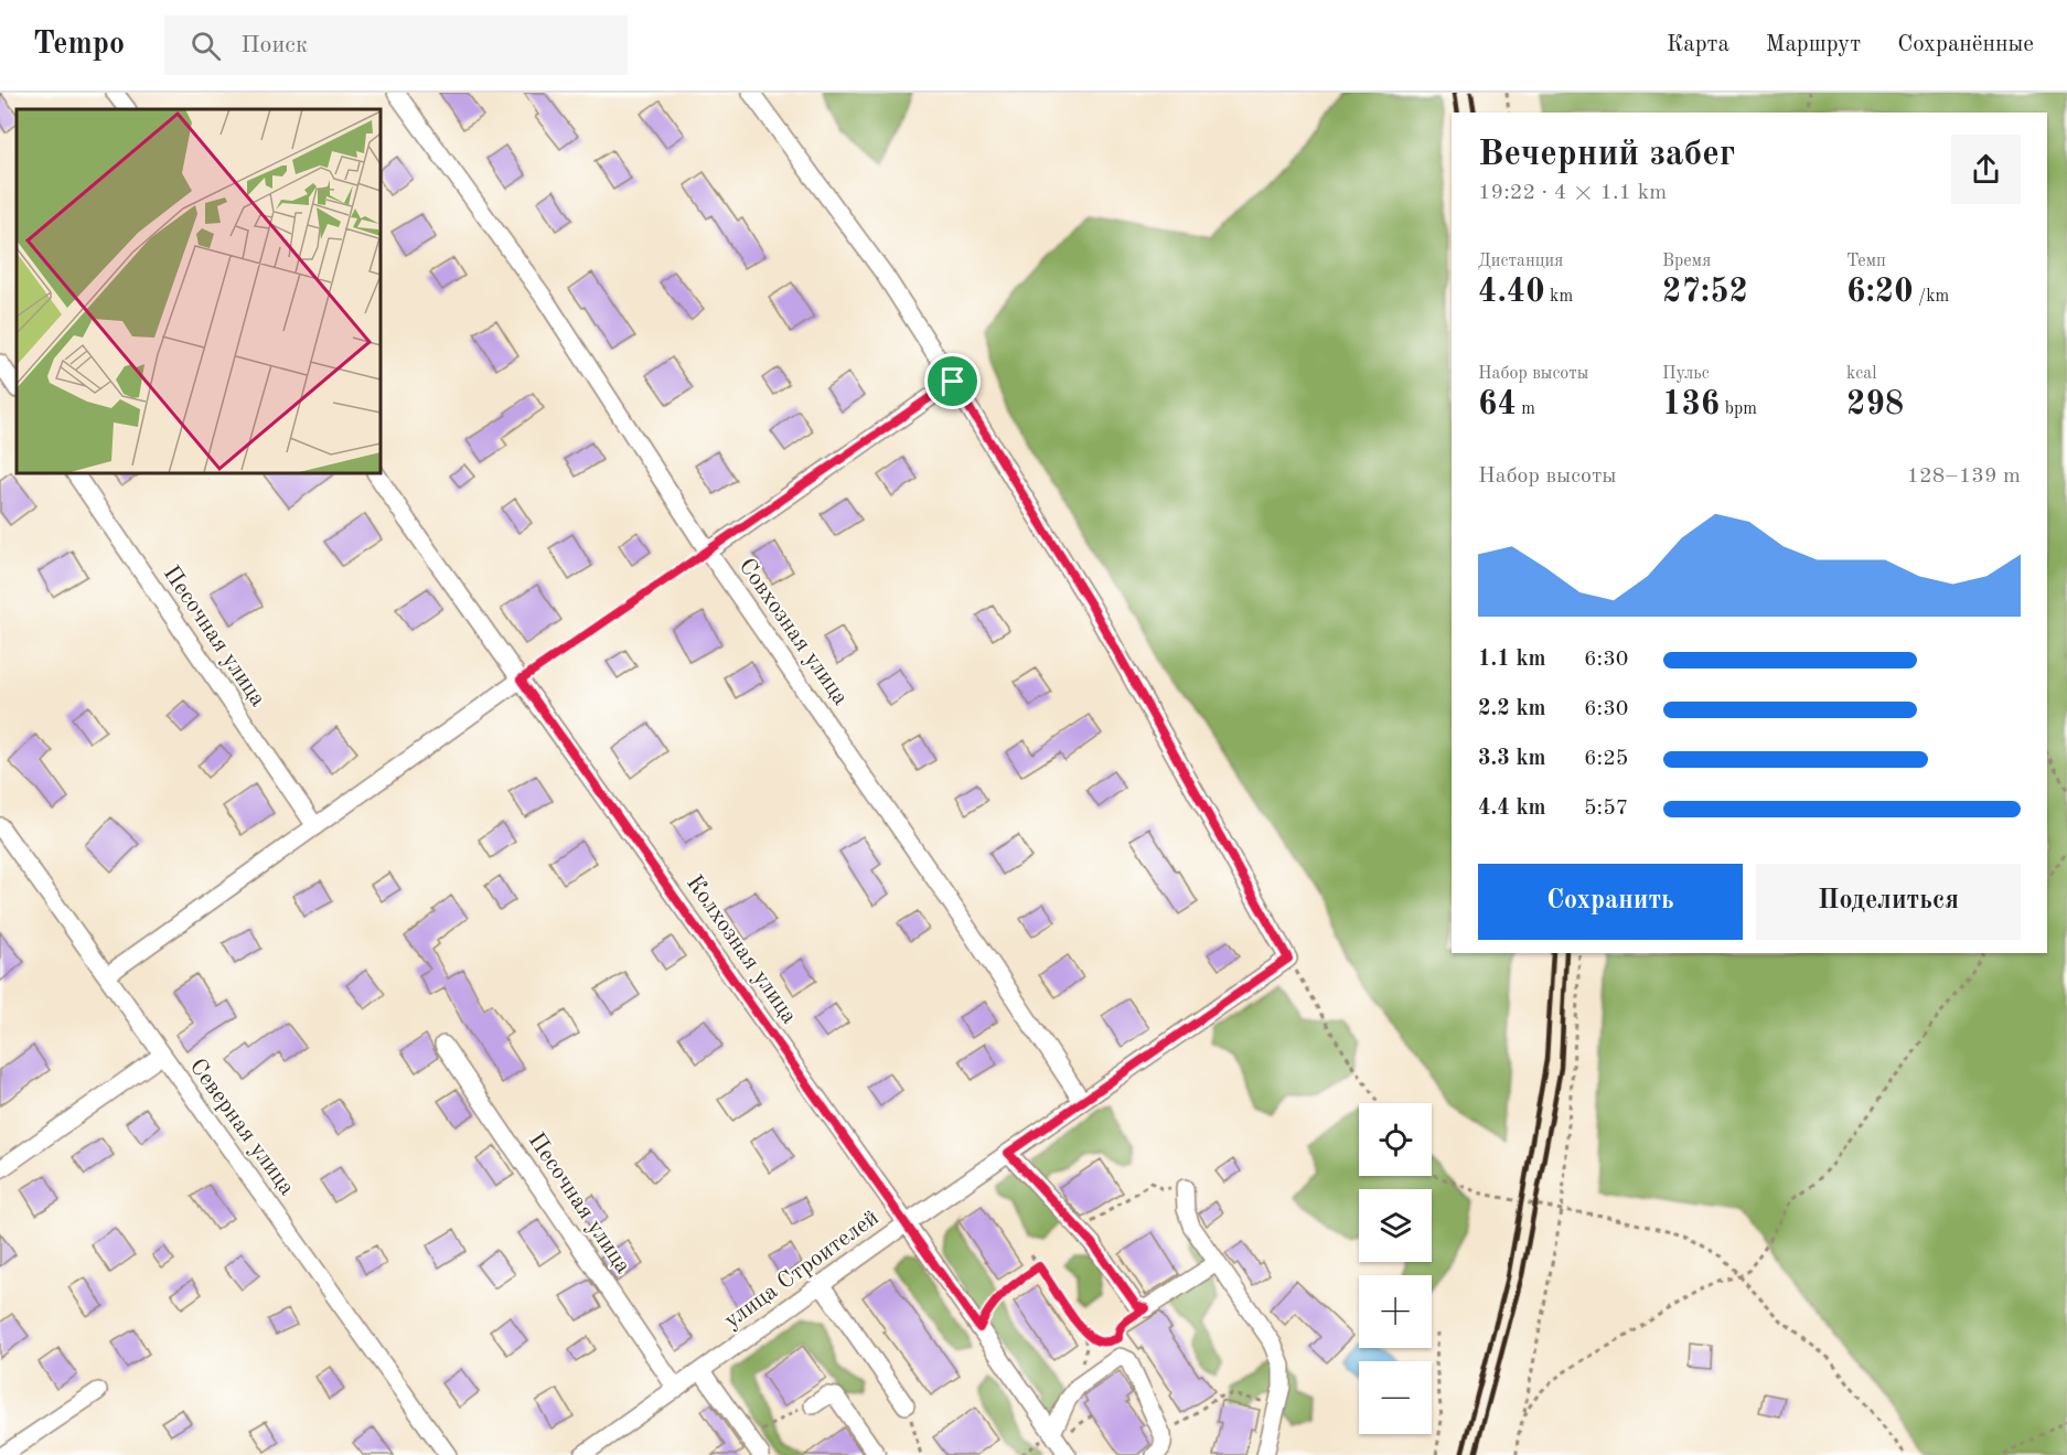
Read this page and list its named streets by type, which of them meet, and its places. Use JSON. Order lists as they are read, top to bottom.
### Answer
{
  "streets": {
    "street": [
      "Совхозная улица",
      "Песочная улица",
      "Колхозная улица",
      "Северная улица",
      "улица Строителей"
    ]
  },
  "crossings": [
    ["Совхозная улица", "улица Строителей"],
    ["Песочная улица", "улица Строителей"],
    ["Колхозная улица", "улица Строителей"]
  ],
  "page": {
    "header": "Tempo",
    "search": "Поиск",
    "nav": ["Карта", "Маршрут", "Сохранённые"],
    "heading": ["Вечерний забег", "19:22 · 4 × 1.1 km"],
    "stats": [
      ["Дистанция", "4.40 km"],
      ["Время", "27:52"],
      ["Темп", "6:20 /km"],
      ["Набор высоты", "64 m"],
      ["Пульс", "136 bpm"],
      ["kcal", "298"]
    ],
    "chart": ["Набор высоты", "128–139 m"],
    "list": [
      {
        "name": "1.1 km",
        "note": "6:30"
      },
      {
        "name": "2.2 km",
        "note": "6:30"
      },
      {
        "name": "3.3 km",
        "note": "6:25"
      },
      {
        "name": "4.4 km",
        "note": "5:57"
      }
    ],
    "buttons": ["Сохранить", "Поделиться"],
    "map_buttons": ["+", "−"]
  }
}
